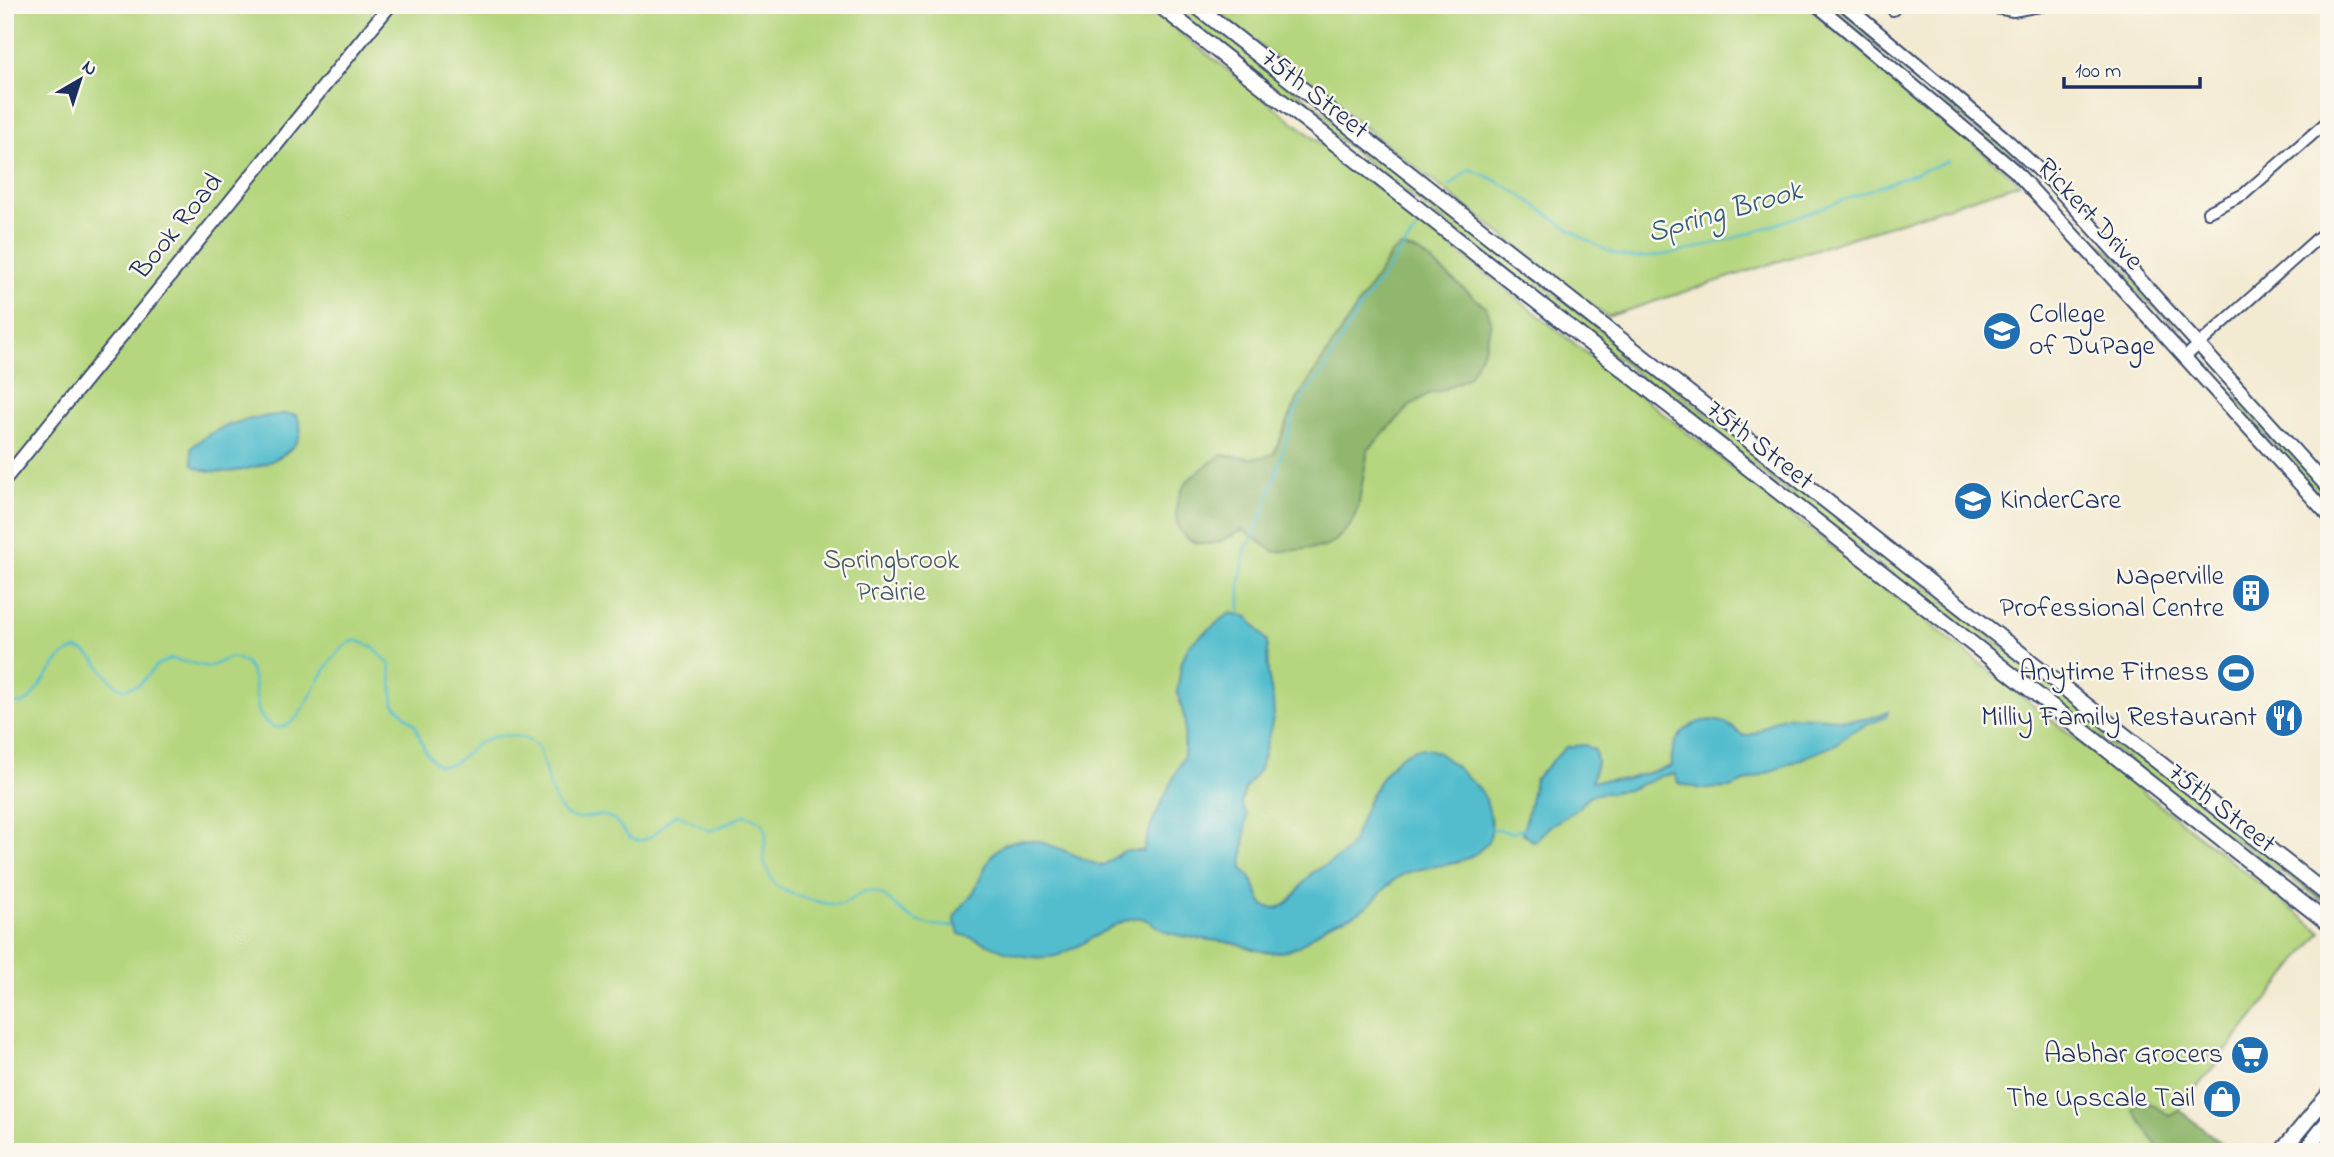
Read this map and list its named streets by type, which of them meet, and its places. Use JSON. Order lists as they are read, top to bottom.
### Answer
{
  "streets": {
    "main road": ["75th Street"],
    "street": ["Rickert Drive", "Book Road"]
  },
  "water": ["Spring Brook"],
  "parks": ["Springbrook Prairie"],
  "places": {
    "school or university": ["College of DuPage", "KinderCare"],
    "building": ["Naperville Professional Centre"],
    "sports": ["Anytime Fitness"],
    "restaurant": ["Milliy Family Restaurant"],
    "supermarket": ["Aabhar Grocers"],
    "shop": ["The Upscale Tail"]
  },
  "scale_bar": "100 m",
  "north": "top right"
}
